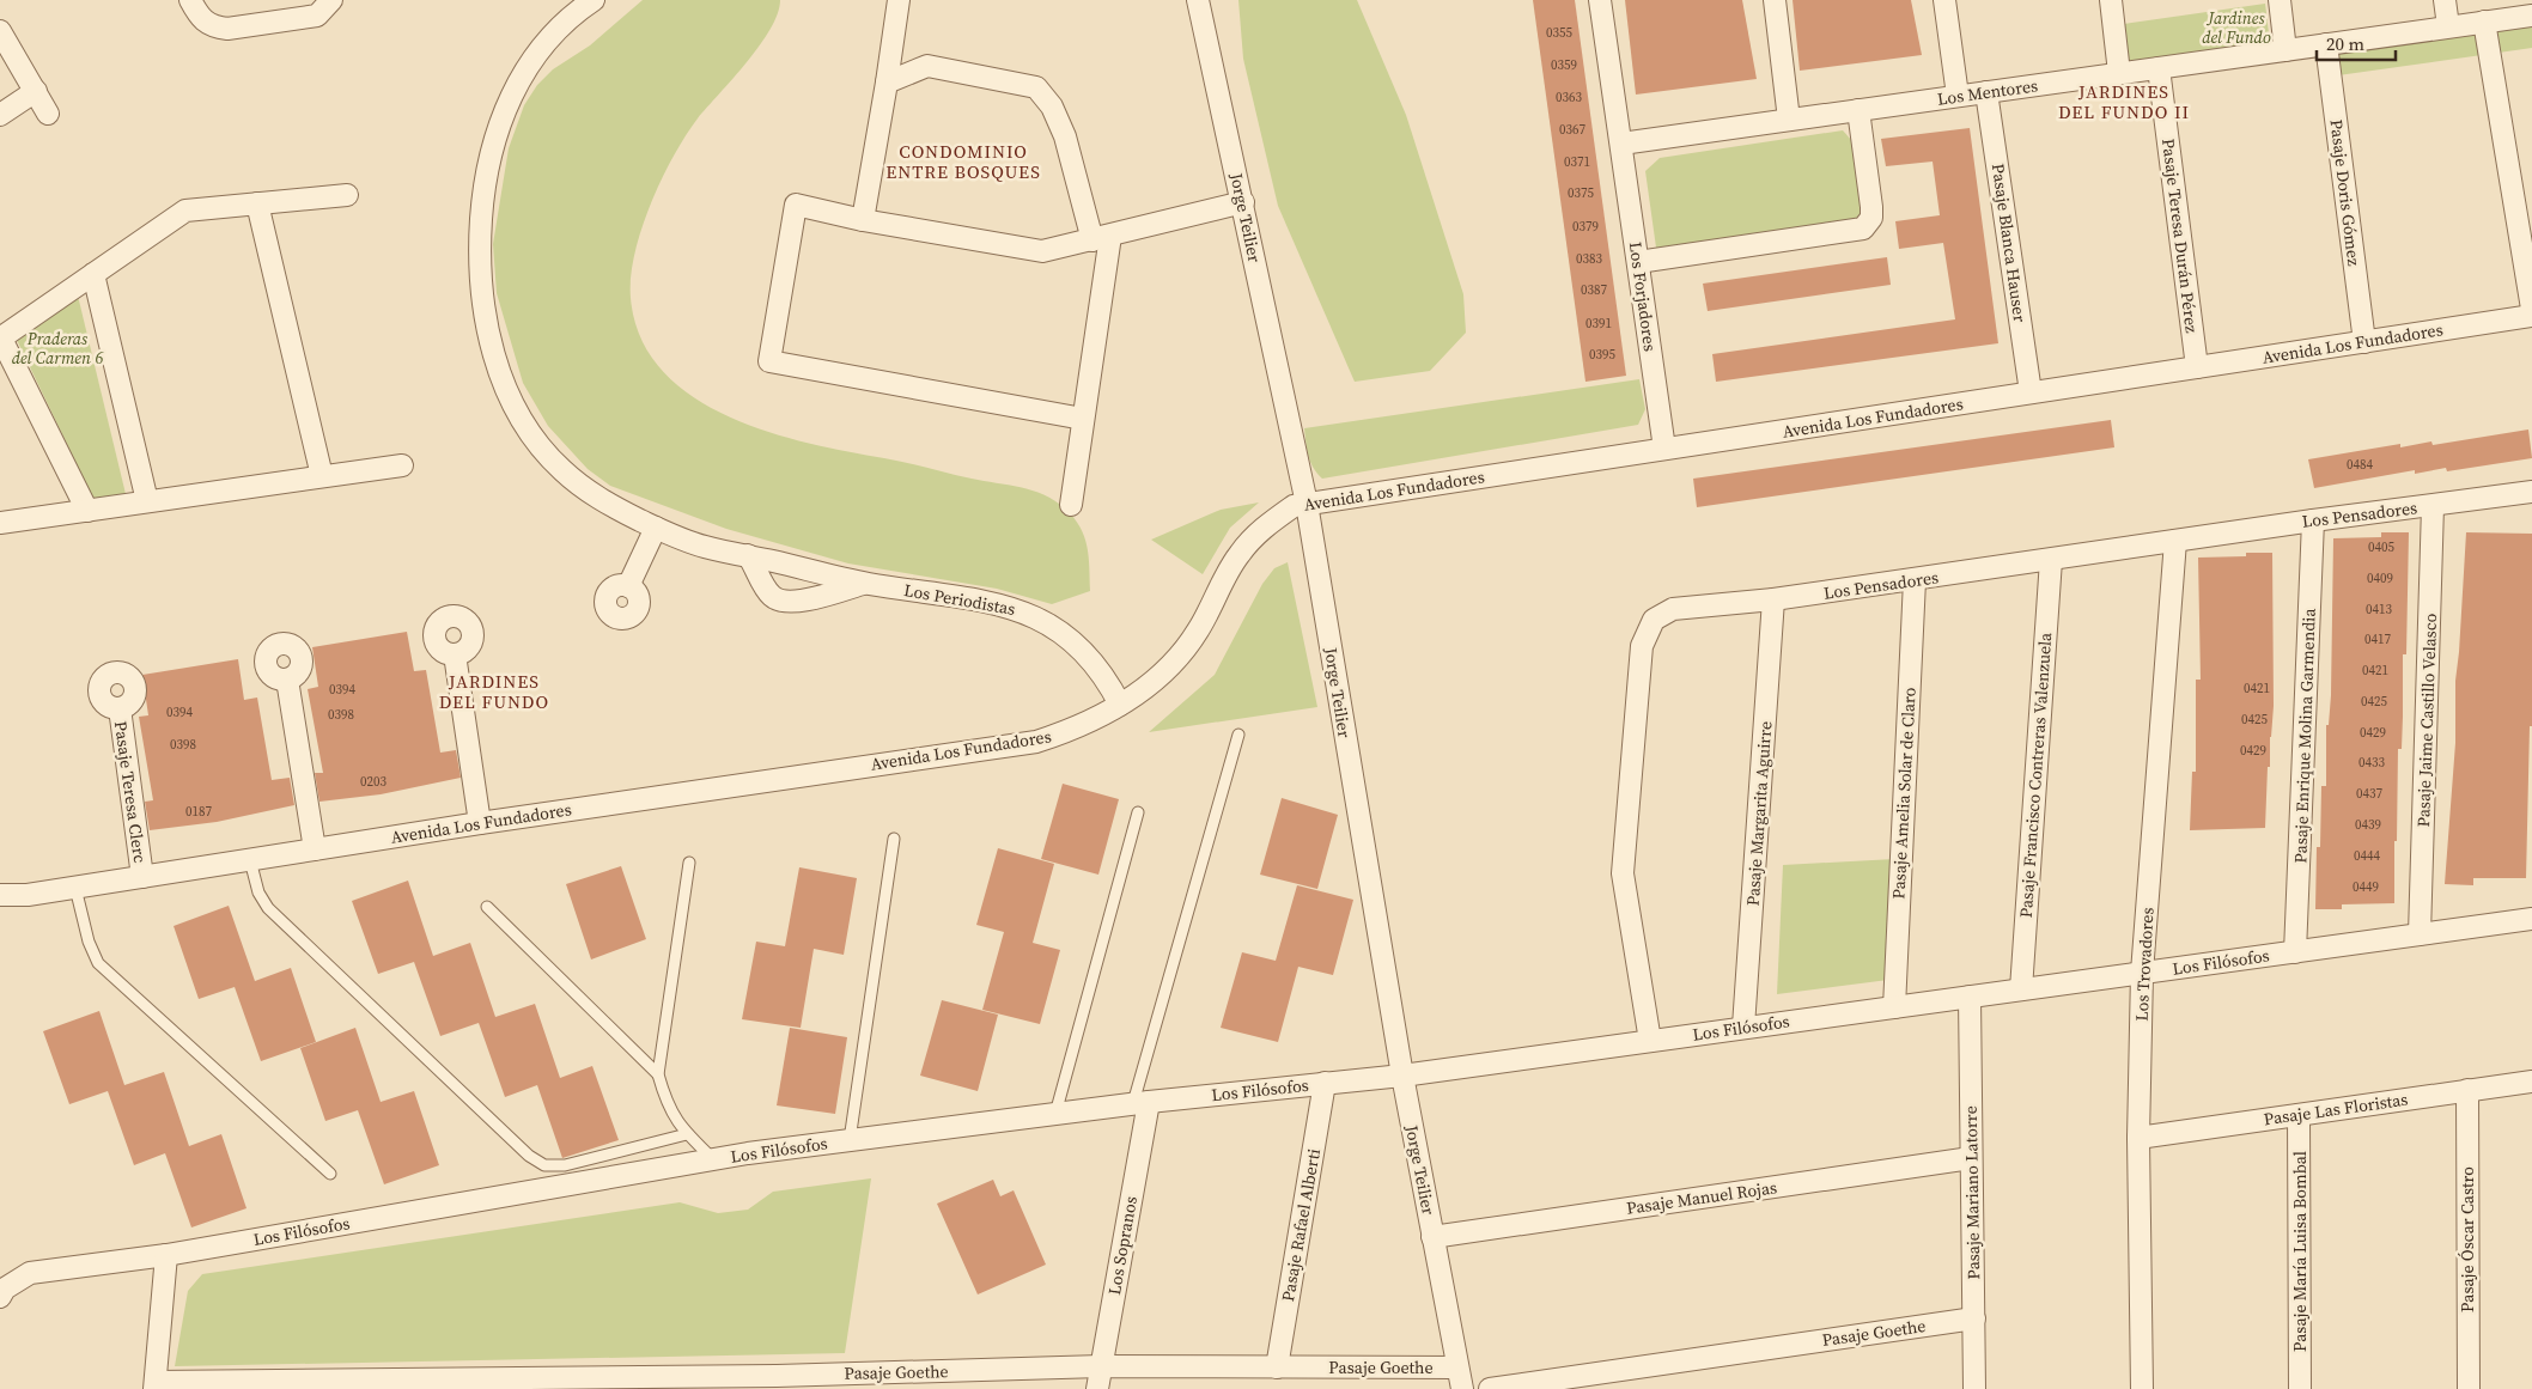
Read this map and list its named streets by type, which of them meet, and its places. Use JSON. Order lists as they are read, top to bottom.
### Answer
{
  "streets": {
    "street": [
      "Los Mentores",
      "Pasaje Doris Gómez",
      "Jorge Teilier",
      "Pasaje Teresa Durán Pérez",
      "Pasaje Blanca Hauser",
      "Los Forjadores",
      "Avenida Los Fundadores",
      "Los Pensadores",
      "Los Periodistas",
      "Pasaje Jaime Castillo Velasco",
      "Pasaje Enrique Molina Garmendia",
      "Pasaje Francisco Contreras Valenzuela",
      "Pasaje Teresa Clerc",
      "Pasaje Amelia Solar de Claro",
      "Pasaje Margarita Aguirre",
      "Los Filósofos",
      "Los Trovadores",
      "Pasaje Las Floristas",
      "Pasaje Mariano Latorre",
      "Pasaje Manuel Rojas",
      "Pasaje Rafael Alberti",
      "Pasaje Óscar Castro",
      "Los Sopranos",
      "Pasaje María Luisa Bombal",
      "Pasaje Goethe"
    ]
  },
  "crossings": [
    ["Los Mentores", "Pasaje Doris Gómez"],
    ["Los Mentores", "Pasaje Teresa Durán Pérez"],
    ["Los Mentores", "Pasaje Blanca Hauser"],
    ["Los Mentores", "Los Forjadores"],
    ["Pasaje Doris Gómez", "Avenida Los Fundadores"],
    ["Jorge Teilier", "Avenida Los Fundadores"],
    ["Jorge Teilier", "Los Filósofos"],
    ["Jorge Teilier", "Pasaje Manuel Rojas"],
    ["Jorge Teilier", "Pasaje Goethe"],
    ["Pasaje Teresa Durán Pérez", "Avenida Los Fundadores"],
    ["Pasaje Blanca Hauser", "Avenida Los Fundadores"],
    ["Los Forjadores", "Avenida Los Fundadores"],
    ["Avenida Los Fundadores", "Los Periodistas"],
    ["Avenida Los Fundadores", "Pasaje Teresa Clerc"],
    ["Los Pensadores", "Pasaje Jaime Castillo Velasco"],
    ["Los Pensadores", "Pasaje Enrique Molina Garmendia"],
    ["Los Pensadores", "Pasaje Francisco Contreras Valenzuela"],
    ["Los Pensadores", "Pasaje Amelia Solar de Claro"],
    ["Los Pensadores", "Pasaje Margarita Aguirre"],
    ["Los Pensadores", "Los Filósofos"],
    ["Los Pensadores", "Los Trovadores"],
    ["Pasaje Jaime Castillo Velasco", "Los Filósofos"],
    ["Pasaje Enrique Molina Garmendia", "Los Filósofos"],
    ["Pasaje Francisco Contreras Valenzuela", "Los Filósofos"],
    ["Pasaje Amelia Solar de Claro", "Los Filósofos"],
    ["Pasaje Margarita Aguirre", "Los Filósofos"],
    ["Los Filósofos", "Los Trovadores"],
    ["Los Filósofos", "Pasaje Mariano Latorre"],
    ["Los Filósofos", "Pasaje Rafael Alberti"],
    ["Los Filósofos", "Los Sopranos"],
    ["Los Trovadores", "Pasaje Las Floristas"],
    ["Pasaje Las Floristas", "Pasaje Óscar Castro"],
    ["Pasaje Las Floristas", "Pasaje María Luisa Bombal"],
    ["Pasaje Mariano Latorre", "Pasaje Manuel Rojas"],
    ["Pasaje Mariano Latorre", "Pasaje Goethe"],
    ["Pasaje Rafael Alberti", "Pasaje Goethe"],
    ["Los Sopranos", "Pasaje Goethe"]
  ],
  "districts": ["JARDINES DEL FUNDO II", "CONDOMINIO ENTRE BOSQUES", "JARDINES DEL FUNDO"],
  "parks": ["Jardines del Fundo", "Praderas del Carmen 6"],
  "house_numbers": [
    "0355",
    "0359",
    "0363",
    "0367",
    "0371",
    "0375",
    "0379",
    "0383",
    "0387",
    "0391",
    "0395",
    "0484",
    "0405",
    "0409",
    "0413",
    "0417",
    "0421",
    "0421",
    "0394",
    "0425",
    "0394",
    "0398",
    "0425",
    "0429",
    "0398",
    "0429",
    "0433",
    "0203",
    "0437",
    "0187",
    "0439",
    "0444",
    "0449"
  ],
  "scale_bar": "20 m"
}
